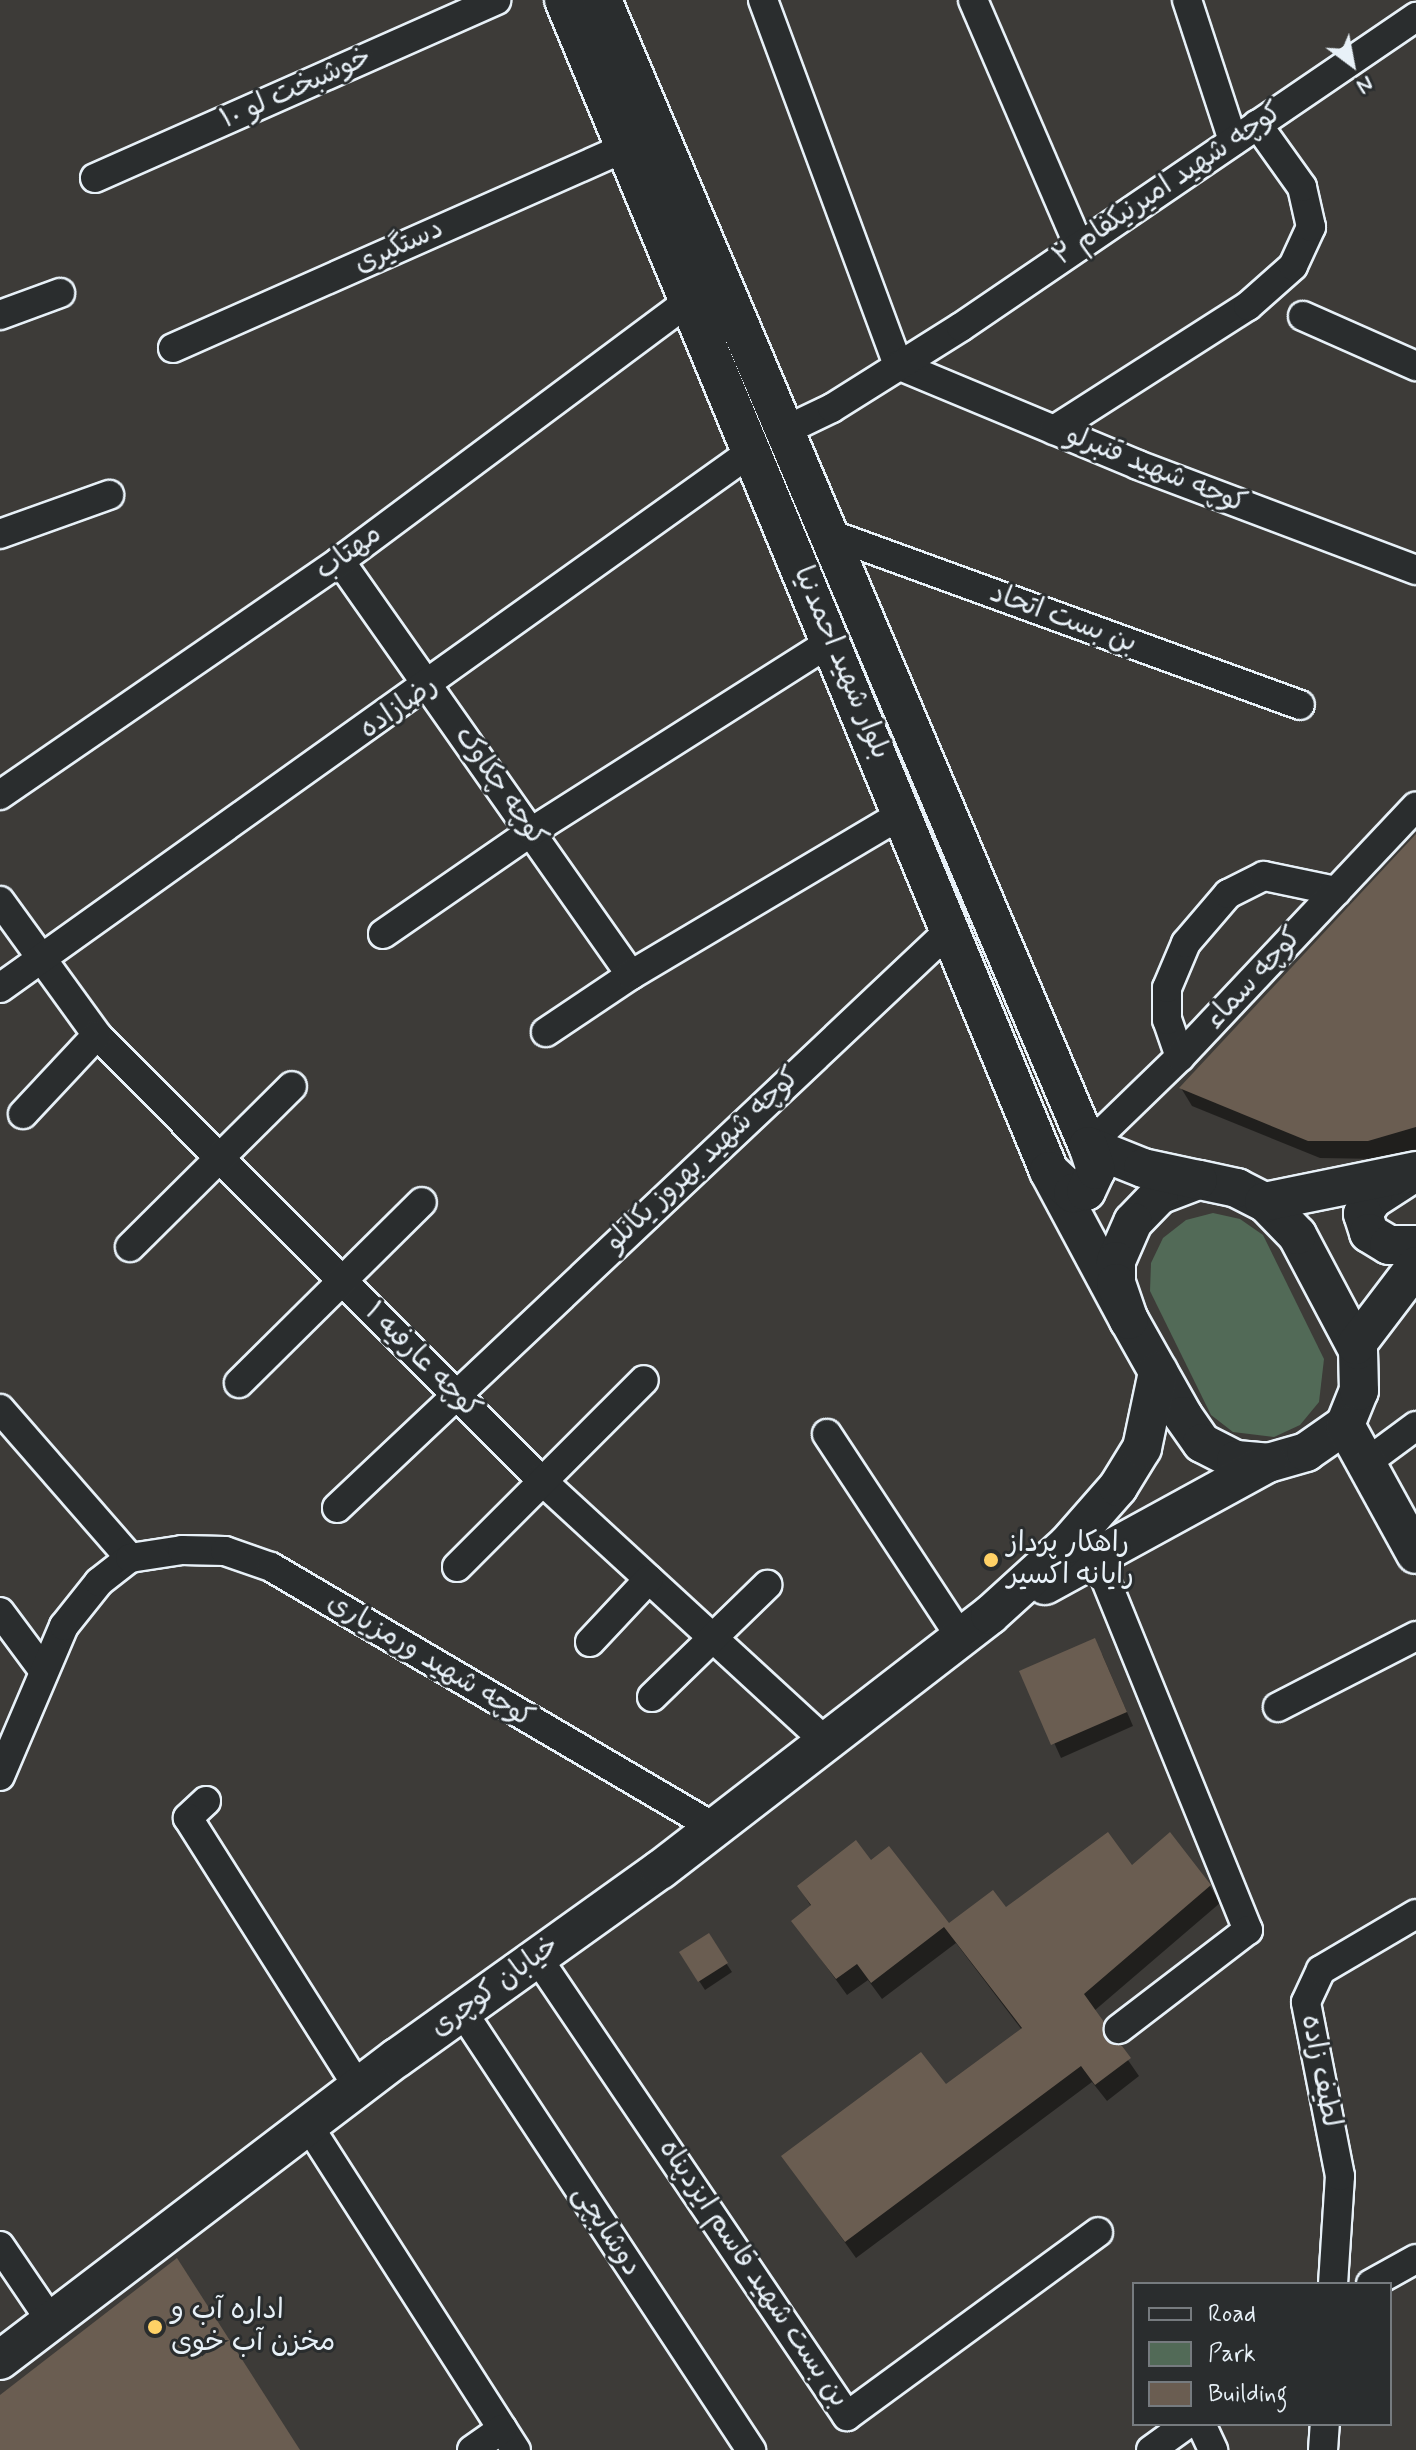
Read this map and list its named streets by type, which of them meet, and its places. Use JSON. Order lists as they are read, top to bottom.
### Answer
{
  "streets": {
    "main road": ["بلوار شهید احمدنیا", "خیابان کوچری"],
    "street": [
      "خوشبخت لو ۱۰",
      "کوچه شهید امیرنیکفام ۲",
      "دستگیری",
      "کوچه شهید قنبرلو",
      "مهتاب",
      "بن بست اتحاد",
      "رضازاده",
      "کوچه چکاوک",
      "کوچه سماء",
      "کوچه شهید بهروز یکانلو",
      "کوچه عارفیه ۱",
      "کوچه شهید ورمزیاری",
      "لطیف زاده",
      "دوشابچی",
      "بن بست شهید قاسم ایزدپناه"
    ]
  },
  "crossings": [
    ["کوچه شهید امیرنیکفام ۲", "کوچه شهید قنبرلو"],
    ["کوچه شهید امیرنیکفام ۲", "رضازاده"],
    ["دستگیری", "بلوار شهید احمدنیا"],
    ["کوچه شهید قنبرلو", "رضازاده"],
    ["مهتاب", "بلوار شهید احمدنیا"],
    ["مهتاب", "کوچه چکاوک"],
    ["بن بست اتحاد", "بلوار شهید احمدنیا"],
    ["بلوار شهید احمدنیا", "رضازاده"],
    ["بلوار شهید احمدنیا", "کوچه سماء"],
    ["بلوار شهید احمدنیا", "کوچه شهید بهروز یکانلو"],
    ["بلوار شهید احمدنیا", "خیابان کوچری"],
    ["رضازاده", "کوچه چکاوک"],
    ["رضازاده", "کوچه عارفیه ۱"],
    ["کوچه شهید بهروز یکانلو", "کوچه عارفیه ۱"],
    ["کوچه عارفیه ۱", "خیابان کوچری"],
    ["کوچه شهید ورمزیاری", "خیابان کوچری"],
    ["خیابان کوچری", "دوشابچی"],
    ["خیابان کوچری", "بن بست شهید قاسم ایزدپناه"]
  ],
  "places": ["راهکار پرداز رایانه اکسیر", "اداره آب و مخزن آب خوی"],
  "legend": ["Road", "Park", "Building"],
  "north": "bottom right"
}
